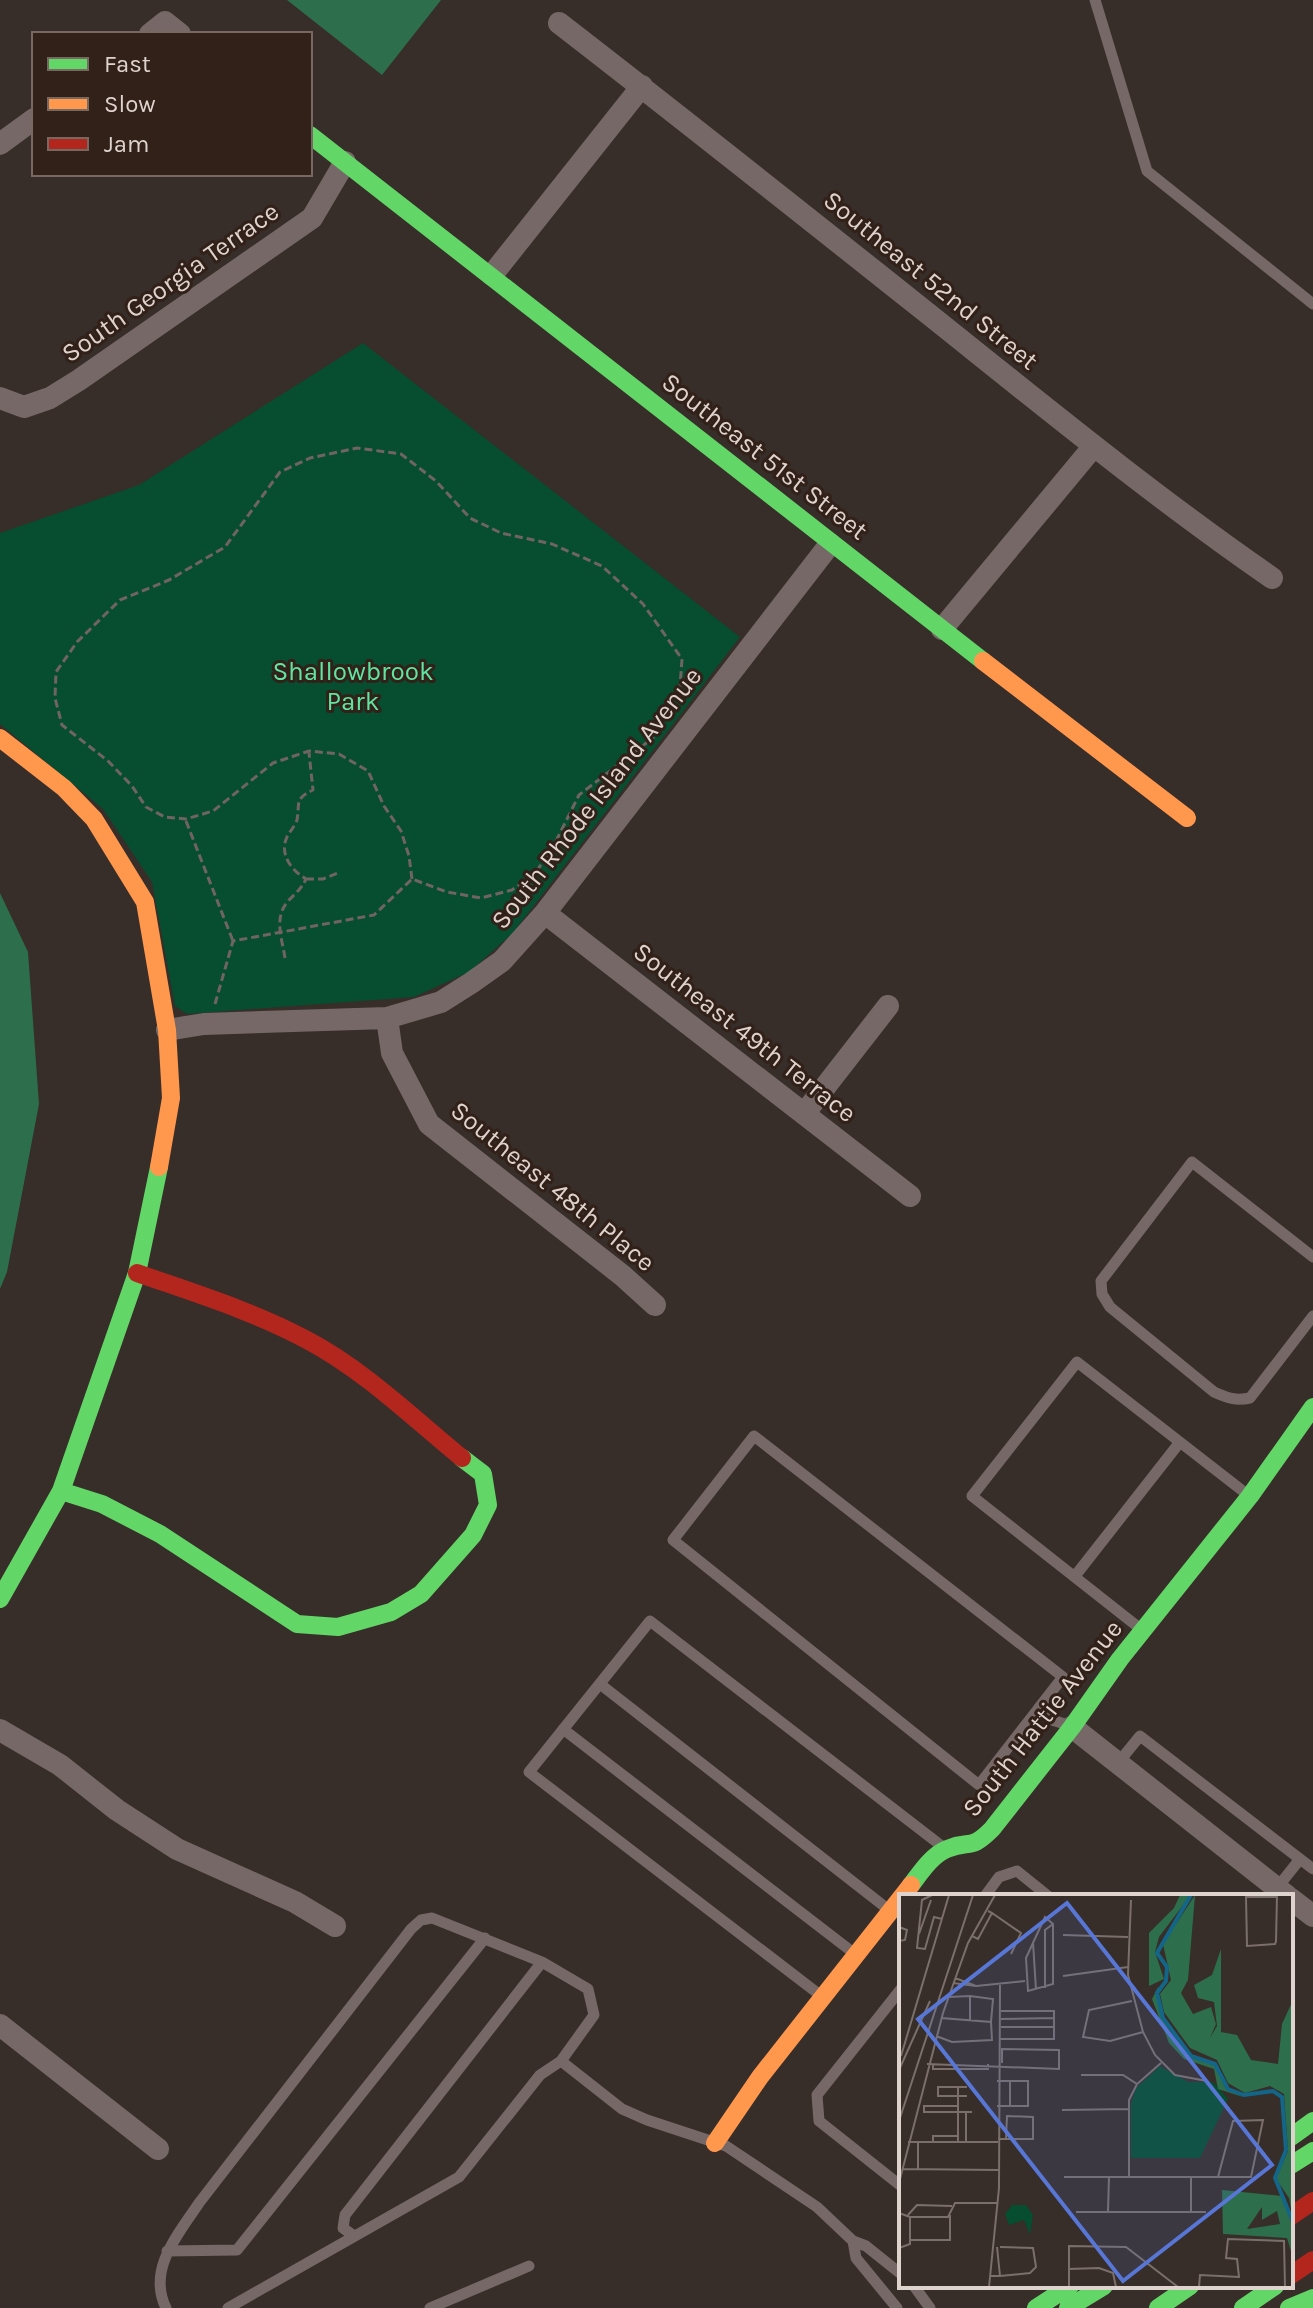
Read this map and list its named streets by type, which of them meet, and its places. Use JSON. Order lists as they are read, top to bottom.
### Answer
{
  "streets": {
    "main road": ["Southeast 51st Street", "South Hattie Avenue"],
    "street": [
      "Southeast 52nd Street",
      "South Georgia Terrace",
      "South Rhode Island Avenue",
      "Southeast 49th Terrace",
      "Southeast 48th Place"
    ]
  },
  "crossings": [
    ["South Georgia Terrace", "Southeast 51st Street"],
    ["Southeast 51st Street", "South Rhode Island Avenue"],
    ["South Rhode Island Avenue", "Southeast 49th Terrace"],
    ["South Rhode Island Avenue", "Southeast 48th Place"]
  ],
  "parks": ["Shallowbrook Park"],
  "legend": ["Fast", "Slow", "Jam"]
}
